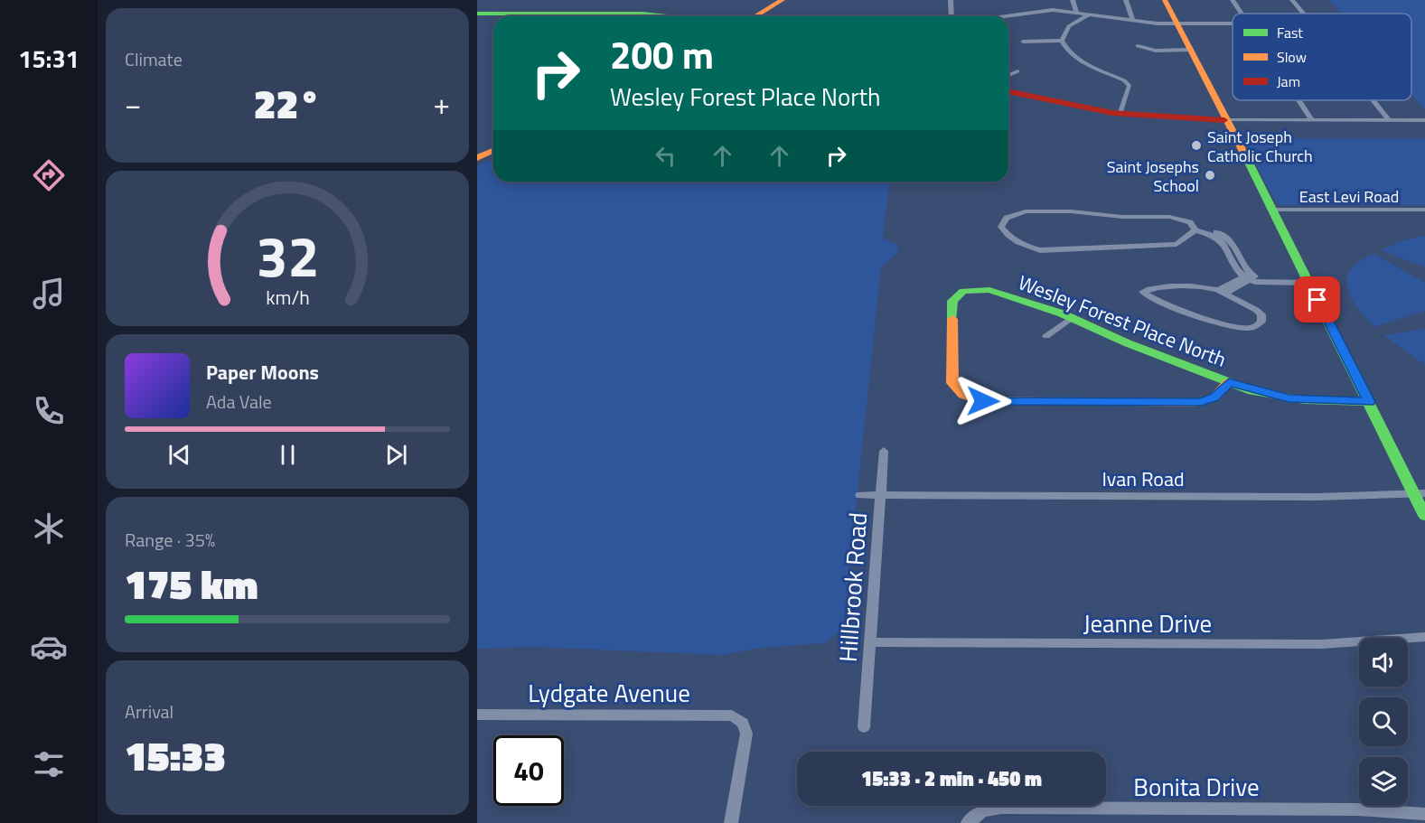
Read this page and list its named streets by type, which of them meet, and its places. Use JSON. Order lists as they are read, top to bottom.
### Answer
{
  "streets": {
    "main road": ["Wesley Forest Place North"],
    "street": [
      "East Levi Road",
      "Ivan Road",
      "Hillbrook Road",
      "Jeanne Drive",
      "Lydgate Avenue",
      "Bonita Drive"
    ]
  },
  "crossings": [
    ["Ivan Road", "Hillbrook Road"],
    ["Hillbrook Road", "Jeanne Drive"]
  ],
  "places": ["Saint Joseph Catholic Church", "Saint Josephs School"],
  "legend": ["Fast", "Slow", "Jam"],
  "page": {
    "tabs": "15:31",
    "tile": [
      "Climate",
      ["Range · 35%", "175 km"],
      ["Arrival", "15:33"]
    ],
    "turn": ["200 m", "Wesley Forest Place North"],
    "heat": ["−", "22°", "+"],
    "song": ["Paper Moons", "Ada Vale"],
    "limit": "40",
    "trip": "15:33 · 2 min · 450 m",
    "gauge": ["32", "km/h"]
  }
}
